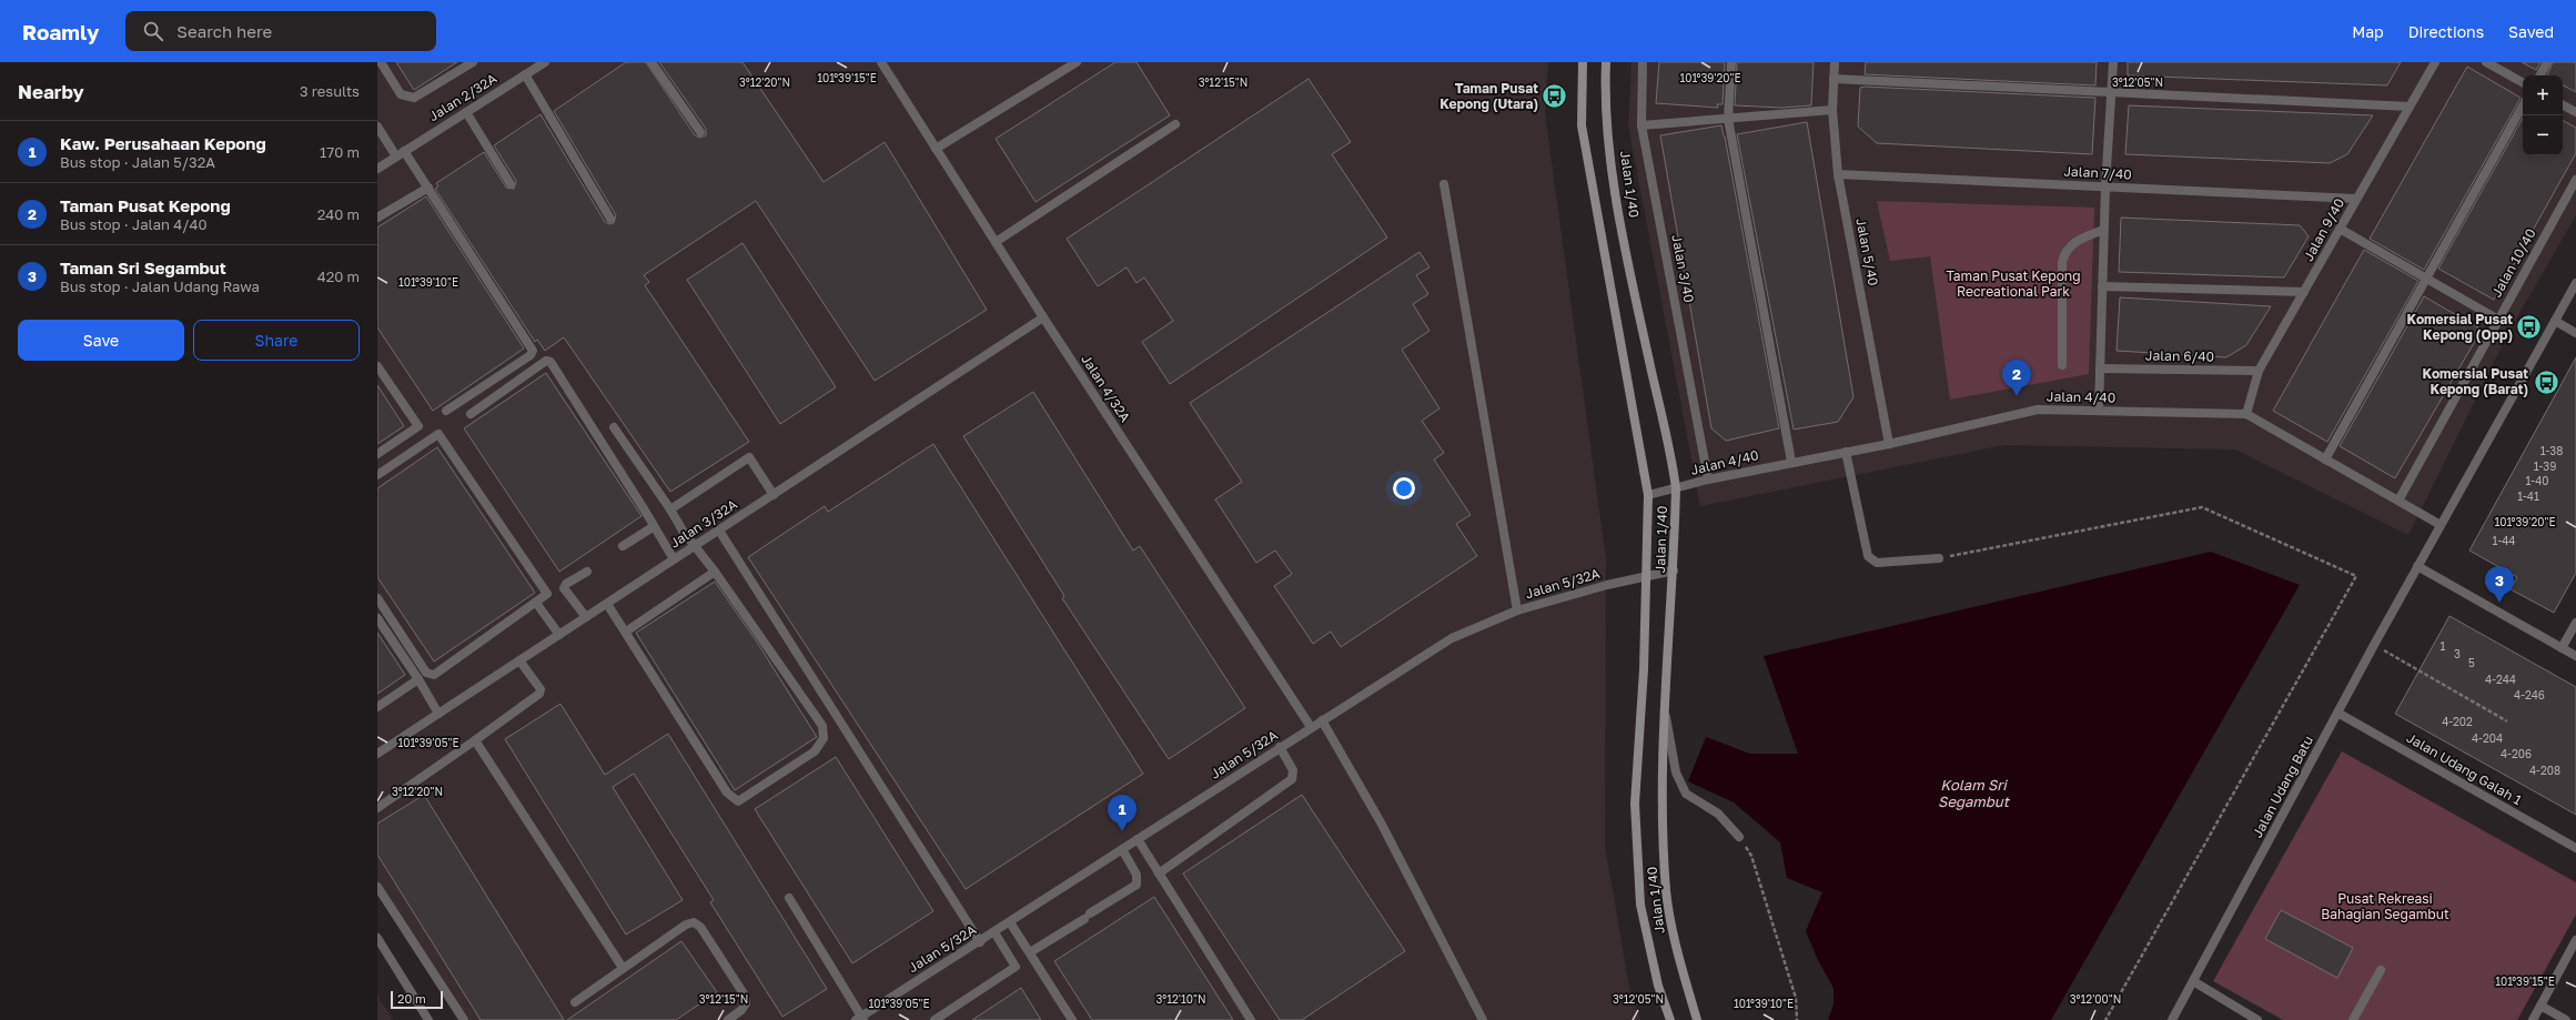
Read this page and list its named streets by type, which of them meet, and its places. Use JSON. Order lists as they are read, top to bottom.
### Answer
{
  "streets": {
    "main road": ["Jalan 1/40"],
    "street": [
      "Jalan 2/32A",
      "Jalan 7/40",
      "Jalan 9/40",
      "Jalan 5/40",
      "Jalan 10/40",
      "Jalan 3/40",
      "Jalan 6/40",
      "Jalan 4/32A",
      "Jalan 4/40",
      "Jalan 3/32A",
      "Jalan 5/32A",
      "Jalan Udang Galah 1",
      "Jalan Udang Batu"
    ]
  },
  "crossings": [
    ["Jalan 7/40", "Jalan 9/40"],
    ["Jalan 7/40", "Jalan 5/40"],
    ["Jalan 1/40", "Jalan 4/40"],
    ["Jalan 1/40", "Jalan 5/32A"],
    ["Jalan 9/40", "Jalan 6/40"],
    ["Jalan 9/40", "Jalan 4/40"],
    ["Jalan 5/40", "Jalan 4/40"],
    ["Jalan 10/40", "Jalan 4/40"],
    ["Jalan 3/40", "Jalan 4/40"],
    ["Jalan 4/32A", "Jalan 3/32A"],
    ["Jalan 4/32A", "Jalan 5/32A"],
    ["Jalan Udang Galah 1", "Jalan Udang Batu"]
  ],
  "water": ["Kolam Sri Segambut"],
  "parks": ["Taman Pusat Kepong Recreational Park", "Pusat Rekreasi Bahagian Segambut"],
  "places": {
    "bus stop": ["Taman Pusat Kepong (Utara)", "Komersial Pusat Kepong (Opp)", "Komersial Pusat Kepong (Barat)"]
  },
  "house_numbers": [
    "1-38",
    "1-39",
    "1-40",
    "1-41",
    "1-44",
    "1",
    "3",
    "5",
    "4-244",
    "4-246",
    "4-202",
    "4-204",
    "4-206",
    "4-208"
  ],
  "scale_bar": "20 m",
  "page": {
    "header": "Roamly",
    "search": "Search here",
    "nav": ["Map", "Directions", "Saved"],
    "heading": ["Nearby", "3 results"],
    "map_buttons": ["+", "−"],
    "list": [
      {
        "mark": "1",
        "name": "Kaw. Perusahaan Kepong",
        "note": "Bus stop · Jalan 5/32A",
        "value": "170 m"
      },
      {
        "mark": "2",
        "name": "Taman Pusat Kepong",
        "note": "Bus stop · Jalan 4/40",
        "value": "240 m"
      },
      {
        "mark": "3",
        "name": "Taman Sri Segambut",
        "note": "Bus stop · Jalan Udang Rawa",
        "value": "420 m"
      }
    ],
    "buttons": ["Save", "Share"],
    "pins": ["2", "3", "1"],
    "scale": "20 m"
  },
  "coordinates": [
    "101°39'15\"E",
    "101°39'20\"E",
    "3°12'20\"N",
    "3°12'15\"N",
    "3°12'05\"N",
    "101°39'10\"E",
    "101°39'05\"E",
    "3°12'10\"N",
    "3°12'00\"N"
  ]
}
